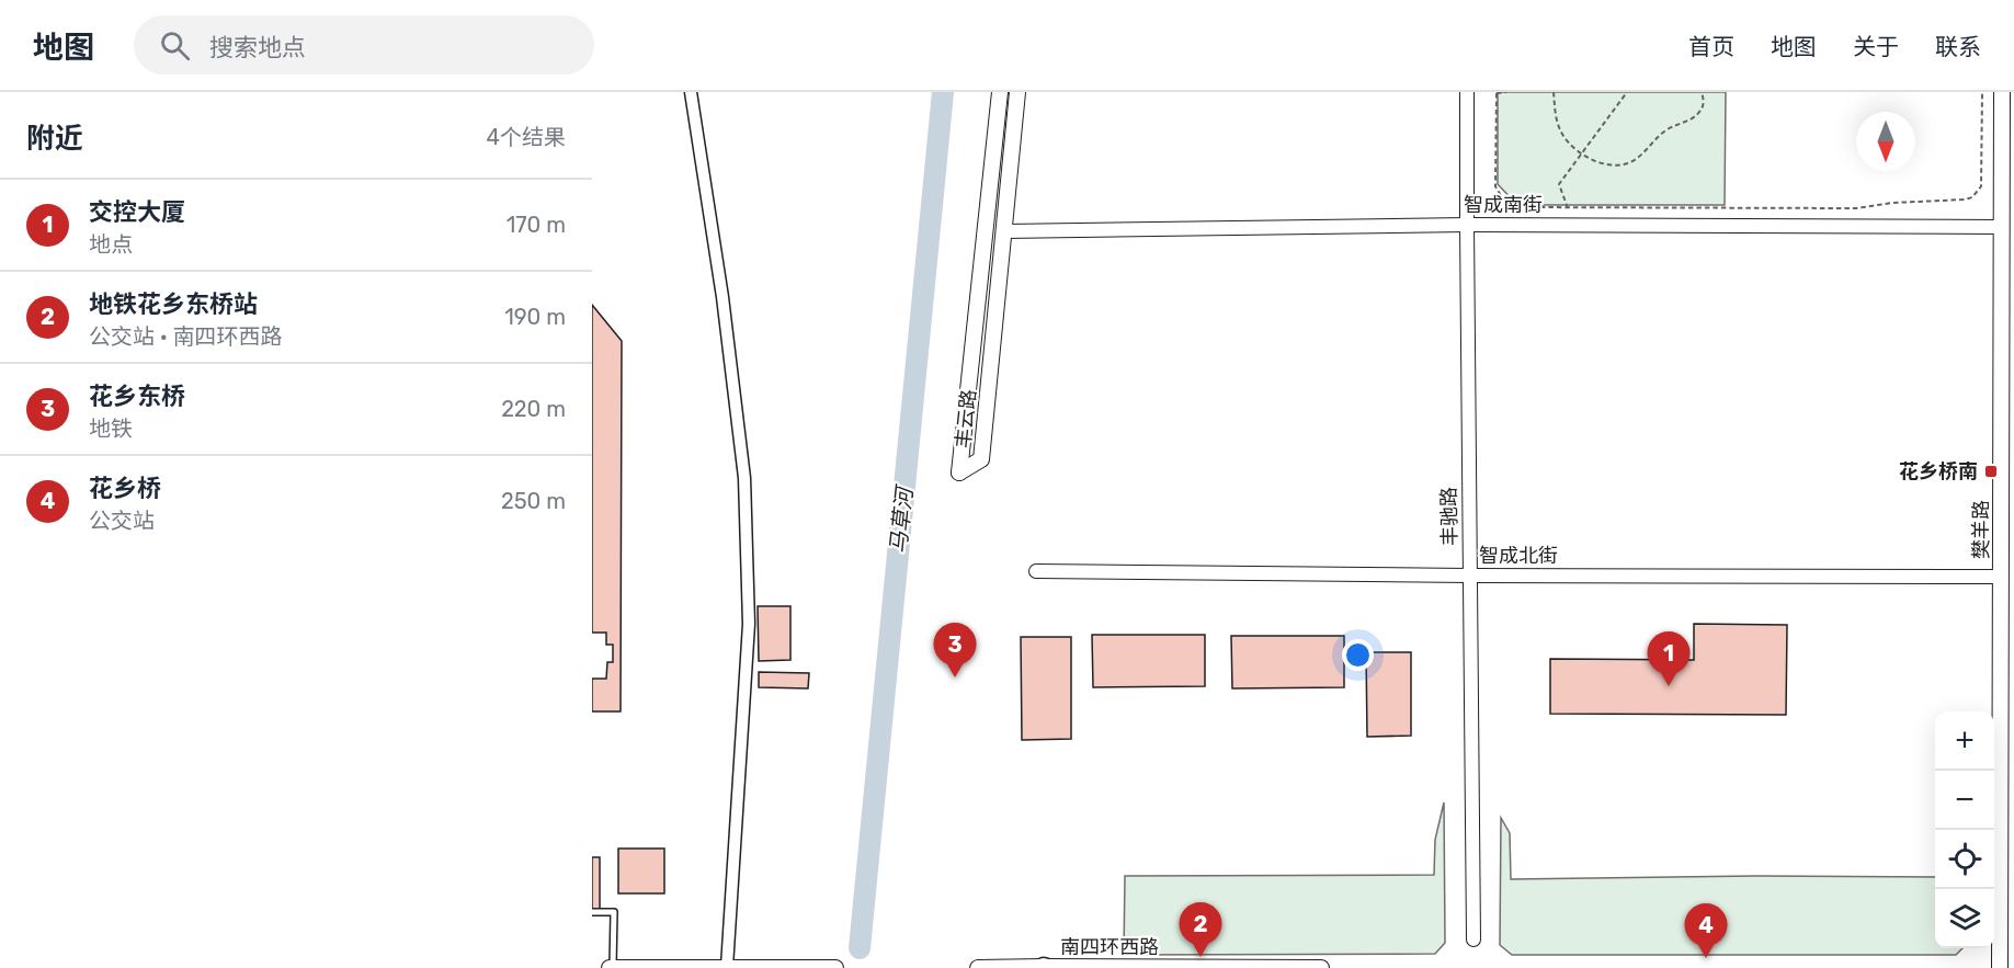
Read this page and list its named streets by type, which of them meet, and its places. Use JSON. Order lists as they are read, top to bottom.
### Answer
{
  "streets": {
    "main road": ["丰云路", "樊羊路", "南四环西路"],
    "street": ["智成南街", "丰驰路", "智成北街"]
  },
  "crossings": [
    ["智成南街", "丰云路"],
    ["智成南街", "丰驰路"],
    ["智成南街", "樊羊路"],
    ["丰驰路", "智成北街"],
    ["樊羊路", "智成北街"]
  ],
  "water": ["马草河"],
  "places": {
    "transit": ["花乡桥南"]
  },
  "north": "bottom",
  "page": {
    "header": "地图",
    "search": "搜索地点",
    "nav": [
      "首页",
      "地图",
      "关于",
      "联系"
    ],
    "heading": ["附近", "4个结果"],
    "list": [
      {
        "mark": "1",
        "name": "交控大厦",
        "note": "地点",
        "value": "170 m"
      },
      {
        "mark": "2",
        "name": "地铁花乡东桥站",
        "note": "公交站 · 南四环西路",
        "value": "190 m"
      },
      {
        "mark": "3",
        "name": "花乡东桥",
        "note": "地铁",
        "value": "220 m"
      },
      {
        "mark": "4",
        "name": "花乡桥",
        "note": "公交站",
        "value": "250 m"
      }
    ],
    "pins": [
      "3",
      "1",
      "2",
      "4"
    ],
    "map_buttons": ["+", "−"]
  }
}
